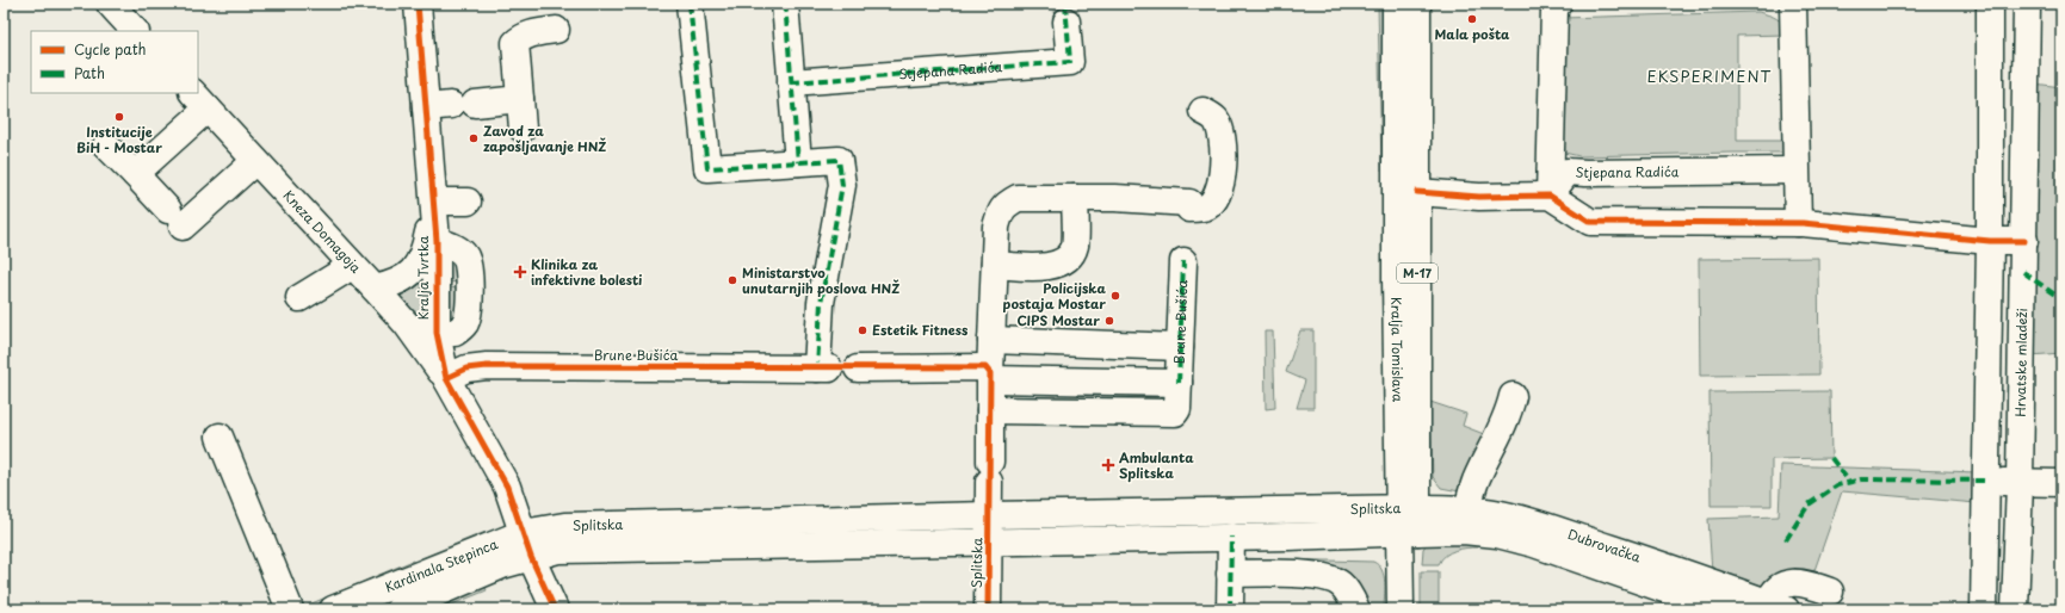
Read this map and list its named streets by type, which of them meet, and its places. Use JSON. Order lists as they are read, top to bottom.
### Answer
{
  "streets": {
    "street": [
      "Stjepana Radića",
      "Kneza Domagoja",
      "M-17",
      "Kralja Tvrtka",
      "Brune Bušića",
      "Kralja Tomislava",
      "Hrvatske mladeži",
      "Splitska",
      "Dubrovačka",
      "Kardinala Stepinca"
    ]
  },
  "crossings": [
    ["Kneza Domagoja", "Kralja Tvrtka"],
    ["Kneza Domagoja", "Brune Bušića"],
    ["Kralja Tvrtka", "Brune Bušića"],
    ["Kralja Tvrtka", "Splitska"],
    ["Kralja Tvrtka", "Kardinala Stepinca"],
    ["Kralja Tomislava", "Splitska"],
    ["Kralja Tomislava", "Dubrovačka"],
    ["Splitska", "Dubrovačka"],
    ["Splitska", "Kardinala Stepinca"]
  ],
  "districts": ["EKSPERIMENT"],
  "places": {
    "other": [
      "Mala pošta",
      "Institucije BiH - Mostar",
      "Zavod za zapošljavanje HNŽ",
      "Ministarstvo unutarnjih poslova HNŽ",
      "Policijska postaja Mostar",
      "CIPS Mostar",
      "Estetik Fitness"
    ],
    "health": ["Klinika za infektivne bolesti", "Ambulanta Splitska"]
  },
  "legend": ["Cycle path", "Path"]
}
